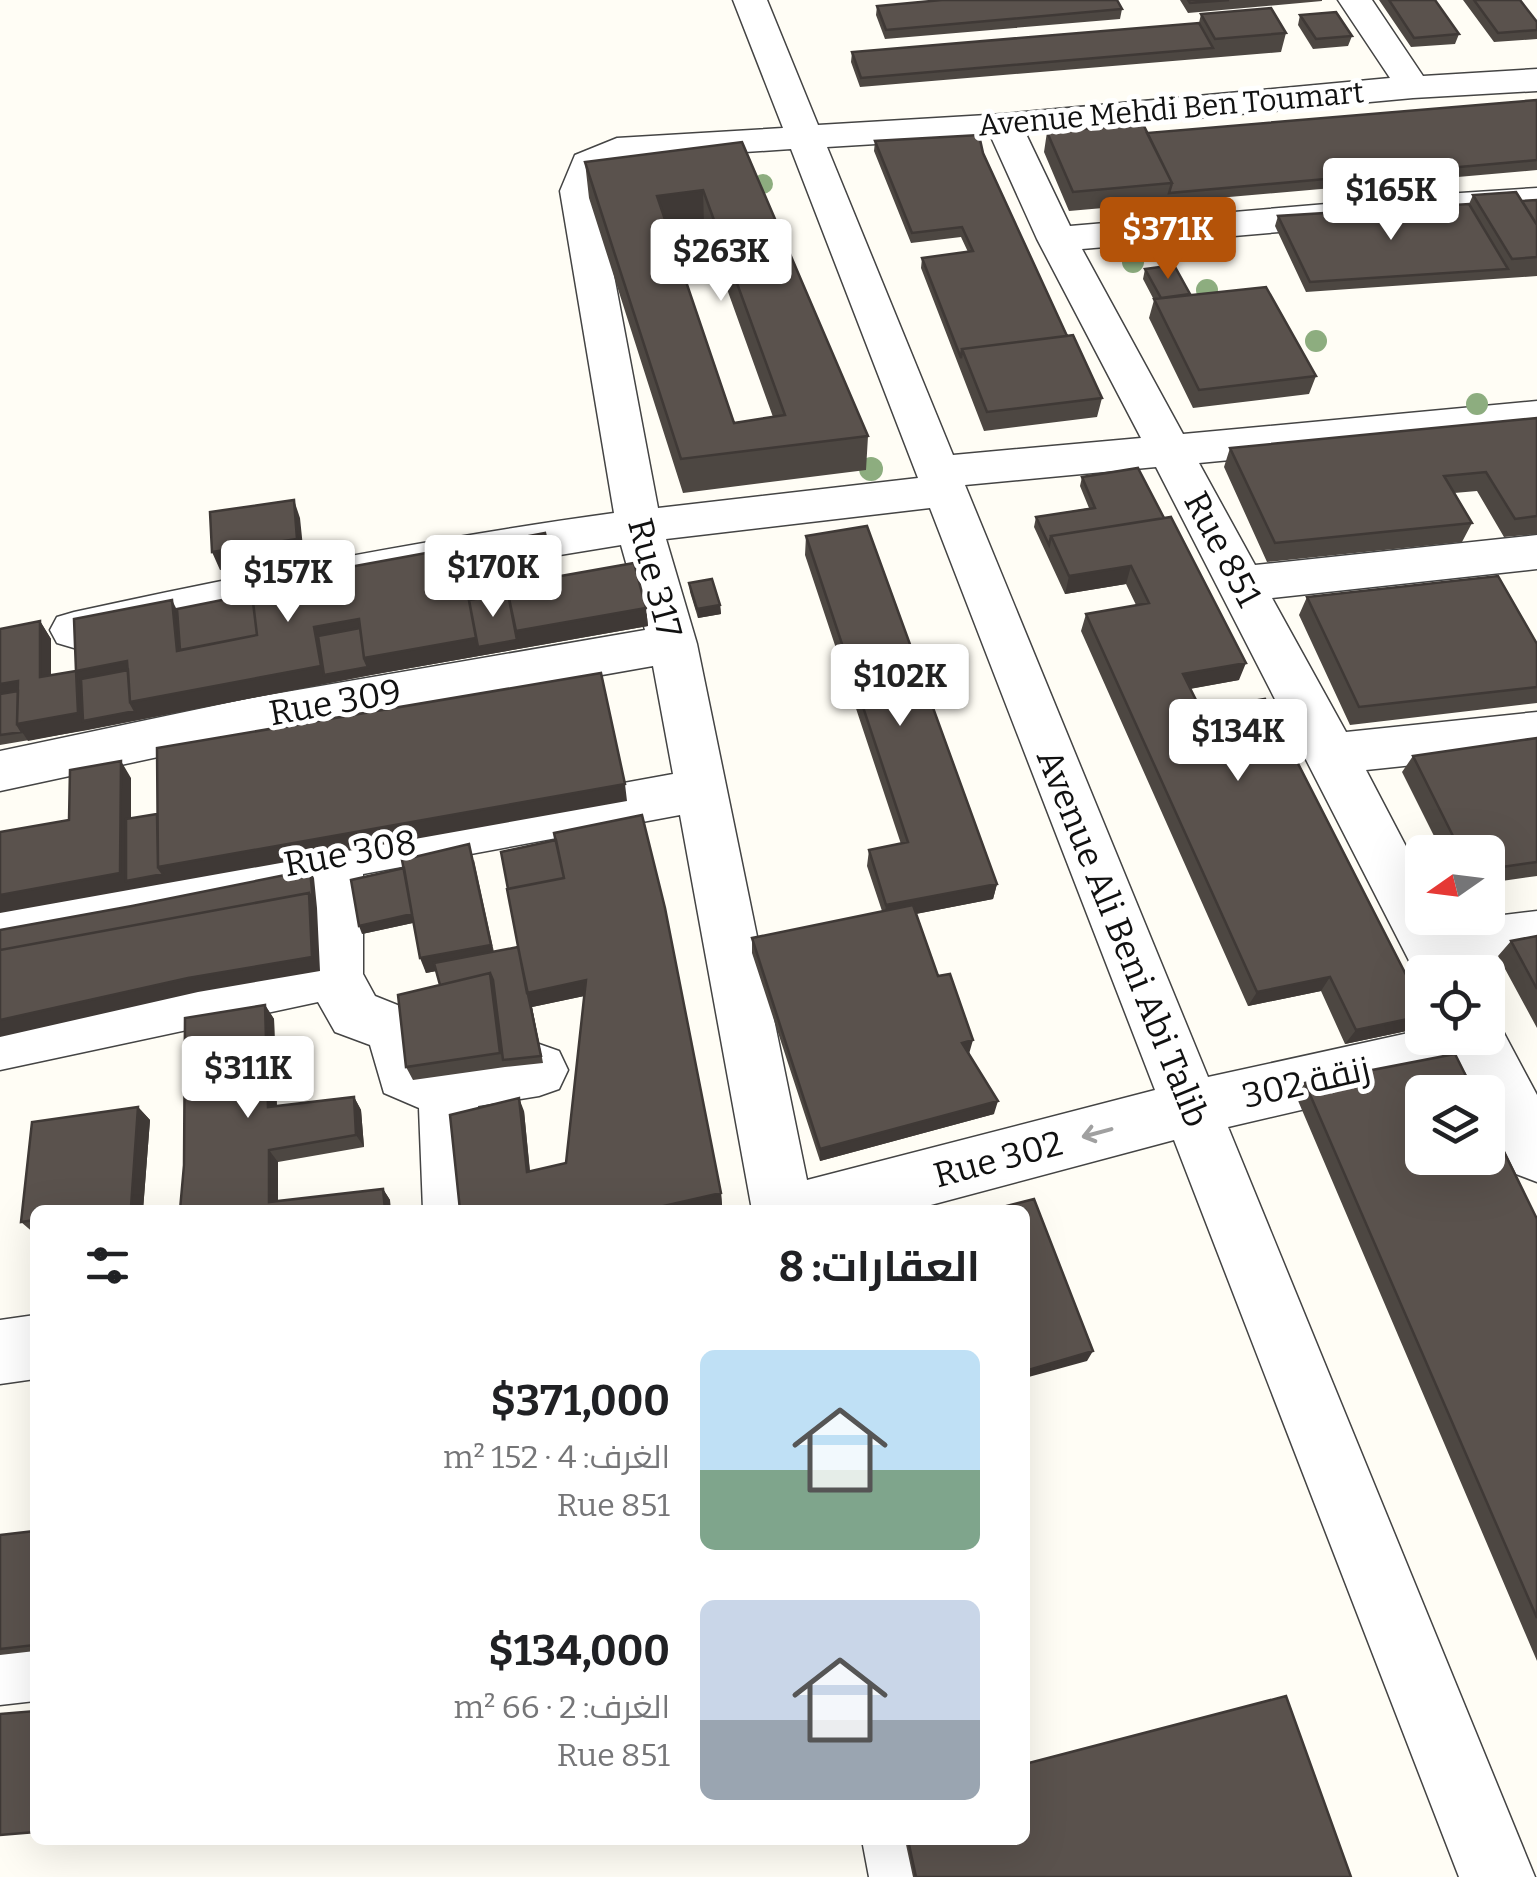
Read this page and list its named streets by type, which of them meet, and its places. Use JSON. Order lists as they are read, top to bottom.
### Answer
{
  "streets": {
    "street": [
      "Avenue Mehdi Ben Toumart",
      "Rue 851",
      "Rue 317",
      "Rue 309",
      "Rue 308",
      "Avenue Ali Beni Abi Talib",
      "زنقة 302",
      "Rue 302"
    ]
  },
  "crossings": [
    ["Avenue Mehdi Ben Toumart", "Rue 851"],
    ["Avenue Mehdi Ben Toumart", "Rue 317"],
    ["Avenue Mehdi Ben Toumart", "Avenue Ali Beni Abi Talib"],
    ["Rue 317", "Rue 309"],
    ["Rue 317", "Rue 308"],
    ["Rue 317", "Avenue Ali Beni Abi Talib"],
    ["Avenue Ali Beni Abi Talib", "زنقة 302"],
    ["Avenue Ali Beni Abi Talib", "Rue 302"],
    ["زنقة 302", "Rue 302"]
  ],
  "one_way": ["Rue 302"],
  "north": "left",
  "page": {
    "price": [
      "$165K",
      "$371K",
      "$263K",
      "$170K",
      "$157K",
      "$102K",
      "$134K",
      "$311K"
    ],
    "heading": "العقارات: 8",
    "list": [
      {
        "name": "$371,000",
        "note": "الغرف: 4 · 152 m² · Rue 851"
      },
      {
        "name": "$134,000",
        "note": "الغرف: 2 · 66 m² · Rue 851"
      }
    ]
  }
}
